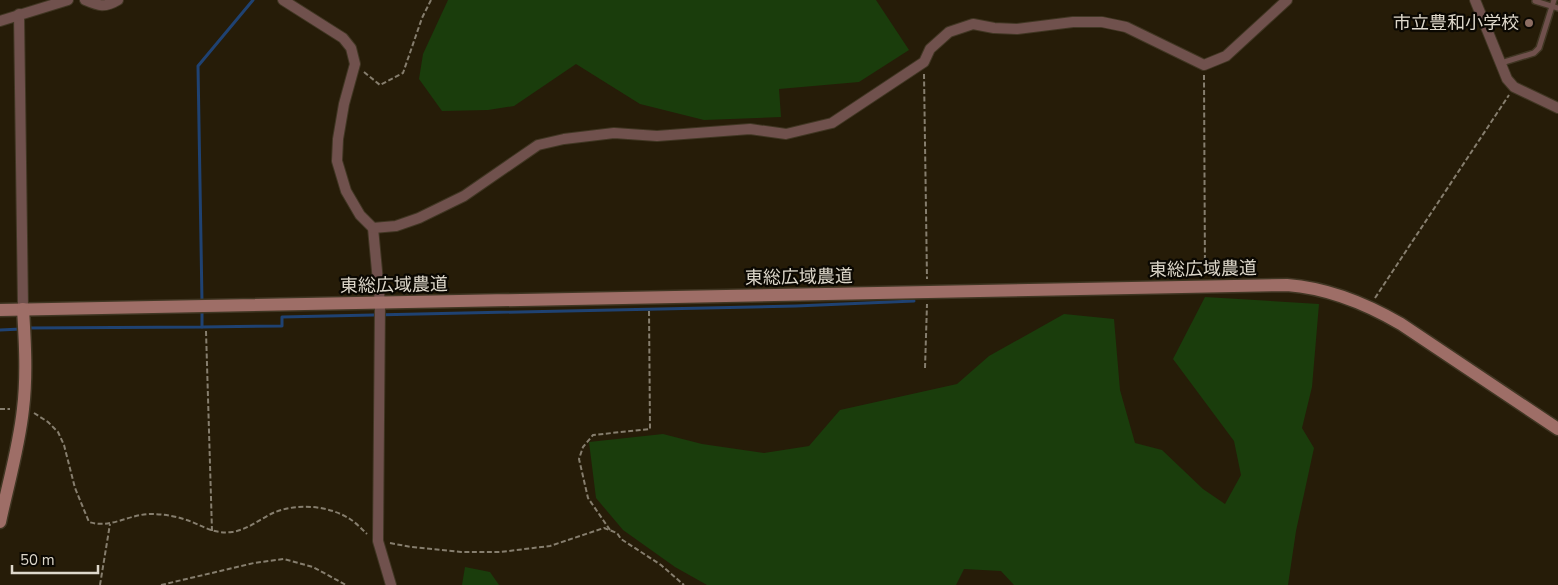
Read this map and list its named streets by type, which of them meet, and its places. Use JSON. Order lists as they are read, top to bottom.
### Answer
{
  "streets": {
    "street": ["東総広域農道"]
  },
  "places": ["市立豊和小学校"],
  "scale_bar": "50 m"
}
